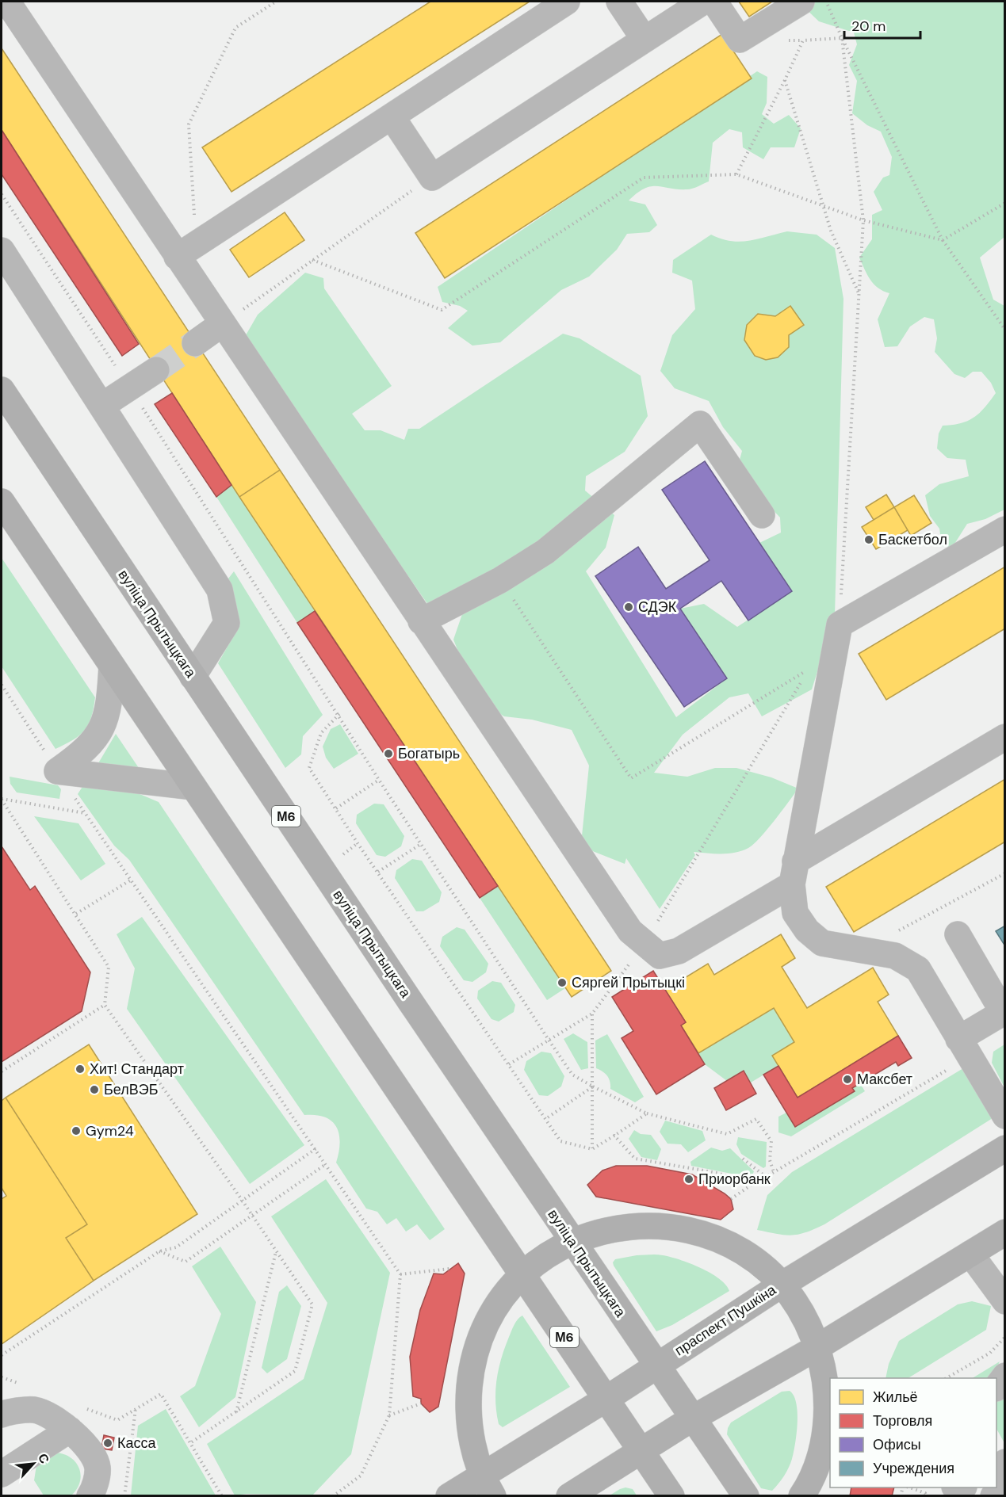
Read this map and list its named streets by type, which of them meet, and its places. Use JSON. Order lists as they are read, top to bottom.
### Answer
{
  "streets": {
    "main road": ["вуліца Прытыцкага", "М6", "праспект Пушкіна"]
  },
  "crossings": [
    ["вуліца Прытыцкага", "праспект Пушкіна"],
    ["М6", "праспект Пушкіна"]
  ],
  "places": [
    "Баскетбол",
    "СДЭК",
    "Богатырь",
    "Сяргей Прытыцкі",
    "Хит! Стандарт",
    "Максбет",
    "БелВЭБ",
    "Gym24",
    "Приорбанк",
    "Касса"
  ],
  "legend": [
    "Жильё",
    "Торговля",
    "Офисы",
    "Учреждения"
  ],
  "scale_bar": "20 m",
  "north": "top right"
}
